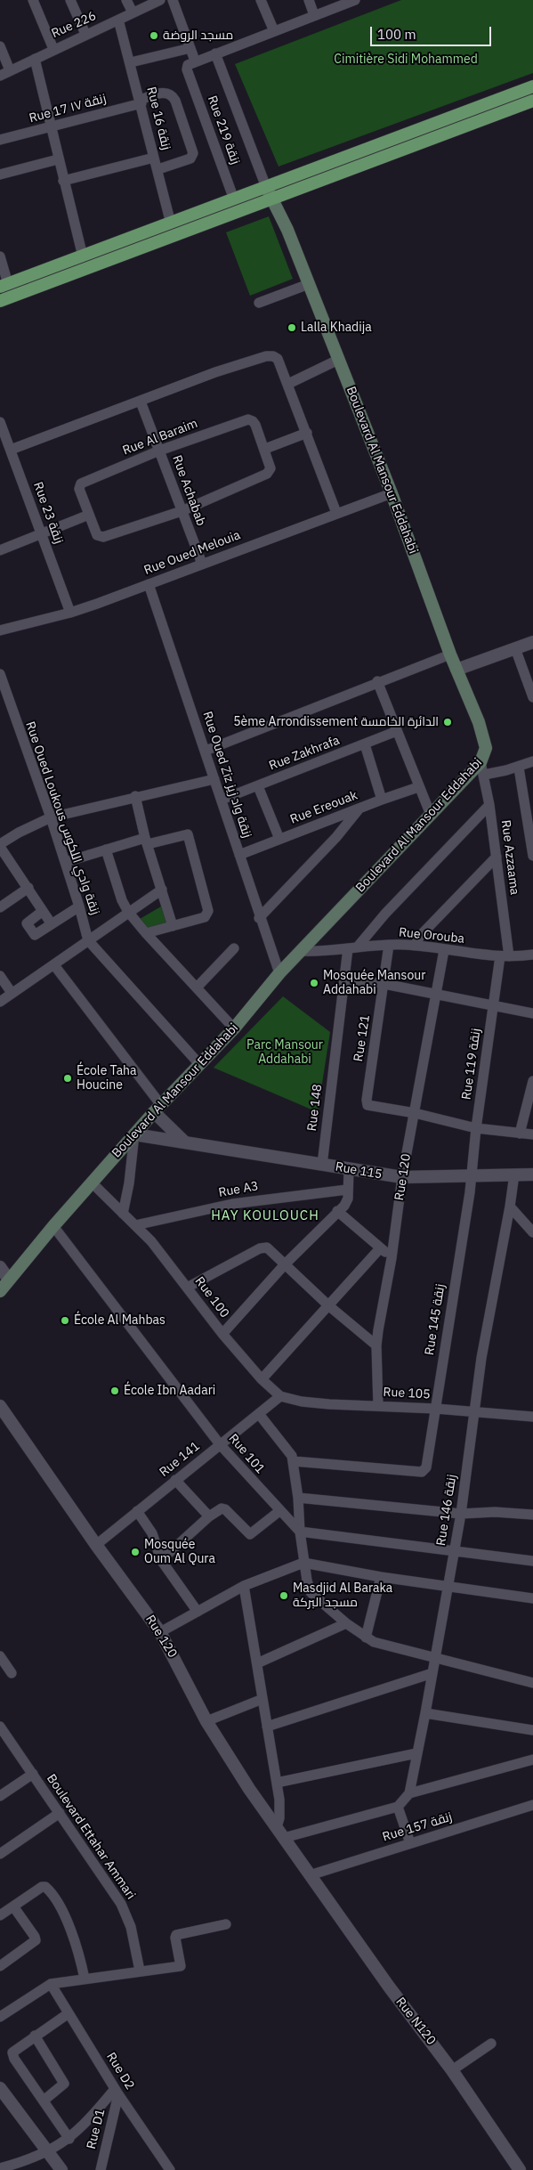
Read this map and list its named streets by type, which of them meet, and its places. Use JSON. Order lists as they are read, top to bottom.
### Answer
{
  "streets": {
    "main road": ["Boulevard Al Mansour Eddahabi"],
    "street": [
      "Rue 226",
      "Rue 17 زنقة ١٧",
      "Rue 16 زنقة",
      "Rue 219 زنقة",
      "Rue Al Baraim",
      "Rue Achabab",
      "Rue 23 زنقة",
      "Rue Oued Melouia",
      "Rue Zakhrafa",
      "Rue Oued Ziz زنقة واد زيز",
      "Rue Ereouak",
      "Rue Oued Loukous زنقة وادي اللكوس",
      "Rue Azzaama",
      "Rue Orouba",
      "Rue 121",
      "Rue 119 زنقة",
      "Rue 148",
      "Rue 115",
      "Rue 120",
      "Rue A3",
      "Rue 100",
      "Rue 145 زنقة",
      "Rue 105",
      "Rue 101",
      "Rue 141",
      "Rue 146 زنقة",
      "Rue 157 زنقة",
      "Boulevard Ettahar Ammari",
      "Rue N120",
      "Rue D2",
      "Rue D1"
    ]
  },
  "crossings": [
    ["Rue 226", "Rue 16 زنقة"],
    ["Rue 17 زنقة ١٧", "Rue 16 زنقة"],
    ["Rue Al Baraim", "Rue Achabab"],
    ["Boulevard Al Mansour Eddahabi", "Rue Oued Melouia"],
    ["Boulevard Al Mansour Eddahabi", "Rue Oued Ziz زنقة واد زيز"],
    ["Boulevard Al Mansour Eddahabi", "Rue Oued Loukous زنقة وادي اللكوس"],
    ["Boulevard Al Mansour Eddahabi", "Rue Azzaama"],
    ["Boulevard Al Mansour Eddahabi", "Rue Orouba"],
    ["Boulevard Al Mansour Eddahabi", "Rue 115"],
    ["Boulevard Al Mansour Eddahabi", "Rue 100"],
    ["Boulevard Al Mansour Eddahabi", "Rue 101"],
    ["Rue Achabab", "Rue Oued Melouia"],
    ["Rue 23 زنقة", "Rue Oued Melouia"],
    ["Rue Oued Melouia", "Rue Oued Ziz زنقة واد زيز"],
    ["Rue Zakhrafa", "Rue Oued Ziz زنقة واد زيز"],
    ["Rue Oued Ziz زنقة واد زيز", "Rue Ereouak"],
    ["Rue Azzaama", "Rue Orouba"],
    ["Rue Azzaama", "Rue 119 زنقة"],
    ["Rue Orouba", "Rue 121"],
    ["Rue Orouba", "Rue 119 زنقة"],
    ["Rue Orouba", "Rue 148"],
    ["Rue Orouba", "Rue 120"],
    ["Rue 121", "Rue 120"],
    ["Rue 119 زنقة", "Rue 115"],
    ["Rue 119 زنقة", "Rue 145 زنقة"],
    ["Rue 148", "Rue 115"],
    ["Rue 115", "Rue 120"],
    ["Rue 115", "Rue 145 زنقة"],
    ["Rue 115", "Rue 146 زنقة"],
    ["Rue 120", "Rue 105"],
    ["Rue 120", "Rue 141"],
    ["Rue 120", "Rue 157 زنقة"],
    ["Rue 120", "Rue N120"],
    ["Rue A3", "Rue 100"],
    ["Rue 100", "Rue 105"],
    ["Rue 100", "Rue 141"],
    ["Rue 145 زنقة", "Rue 105"],
    ["Rue 105", "Rue 141"],
    ["Rue 105", "Rue 146 زنقة"],
    ["Rue 101", "Rue 141"],
    ["Rue 157 زنقة", "Rue N120"],
    ["Rue D2", "Rue D1"]
  ],
  "districts": ["HAY KOULOUCH"],
  "parks": ["Cimitière Sidi Mohammed", "Parc Mansour Addahabi"],
  "places": [
    "مسجد الروضة",
    "Lalla Khadija",
    "5ème Arrondissement الدائرة الخامسة",
    "Mosquée Mansour Addahabi",
    "École Taha Houcine",
    "École Al Mahbas",
    "École Ibn Aadari",
    "Mosquée Oum Al Qura",
    "Masdjid Al Baraka مسجد البركة"
  ],
  "scale_bar": "100 m"
}
